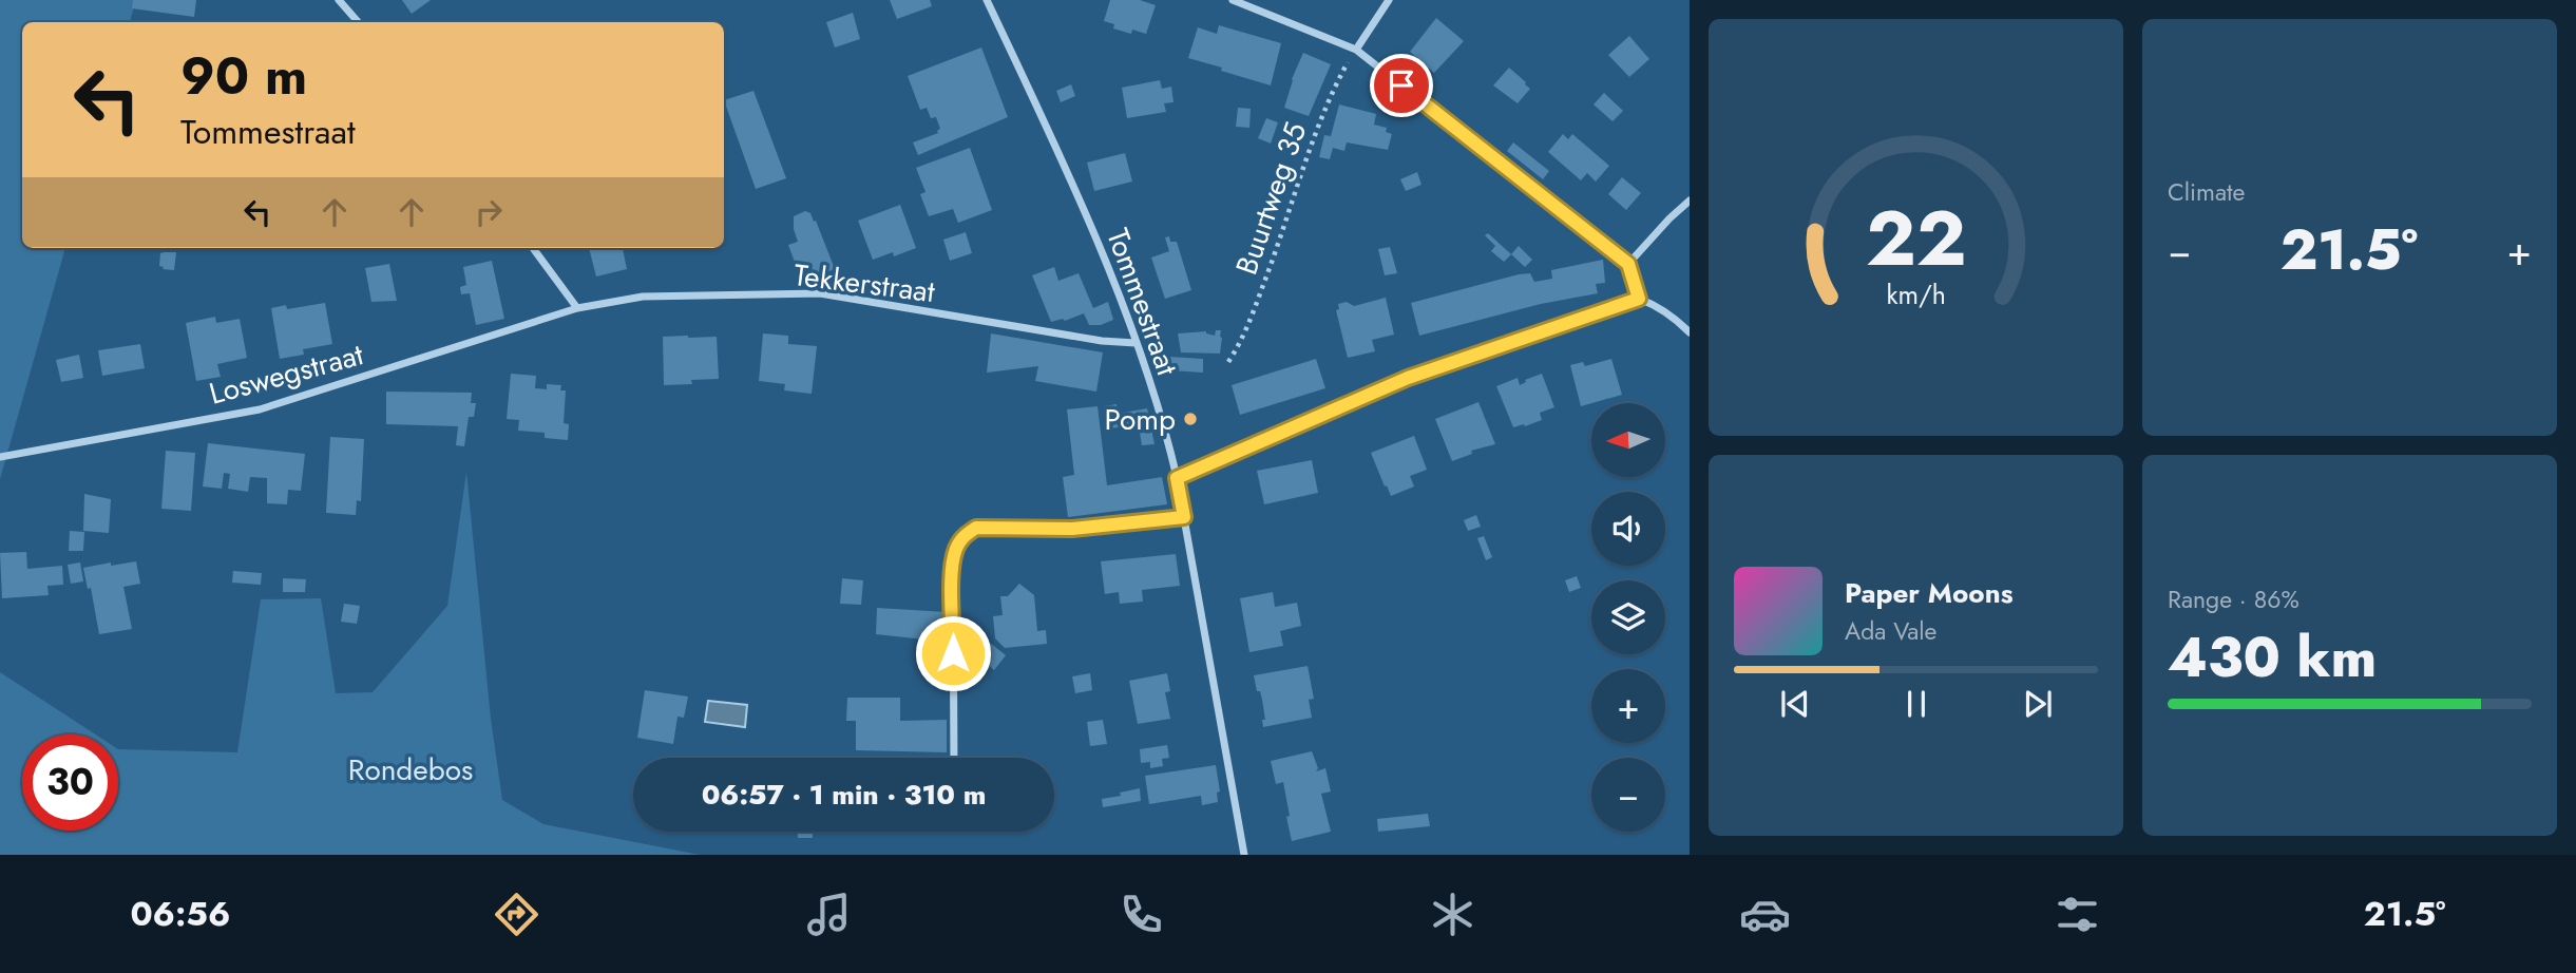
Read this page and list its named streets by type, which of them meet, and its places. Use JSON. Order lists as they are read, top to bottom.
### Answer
{
  "streets": {
    "street": ["Tekkerstraat", "Tommestraat", "Loswegstraat"],
    "path": ["Buurtweg 35"]
  },
  "crossings": [
    ["Tekkerstraat", "Tommestraat"],
    ["Tekkerstraat", "Loswegstraat"]
  ],
  "parks": ["Rondebos"],
  "places": ["Pomp"],
  "north": "left",
  "page": {
    "tile": [
      "Climate",
      ["Range · 86%", "430 km"]
    ],
    "turn": ["90 m", "Tommestraat"],
    "heat": ["−", "21.5°", "+"],
    "map_buttons": ["+", "−"],
    "song": ["Paper Moons", "Ada Vale"],
    "limit": "30",
    "trip": "06:57 · 1 min · 310 m",
    "tabs": ["06:56", "21.5°"],
    "gauge": ["22", "km/h"]
  }
}
